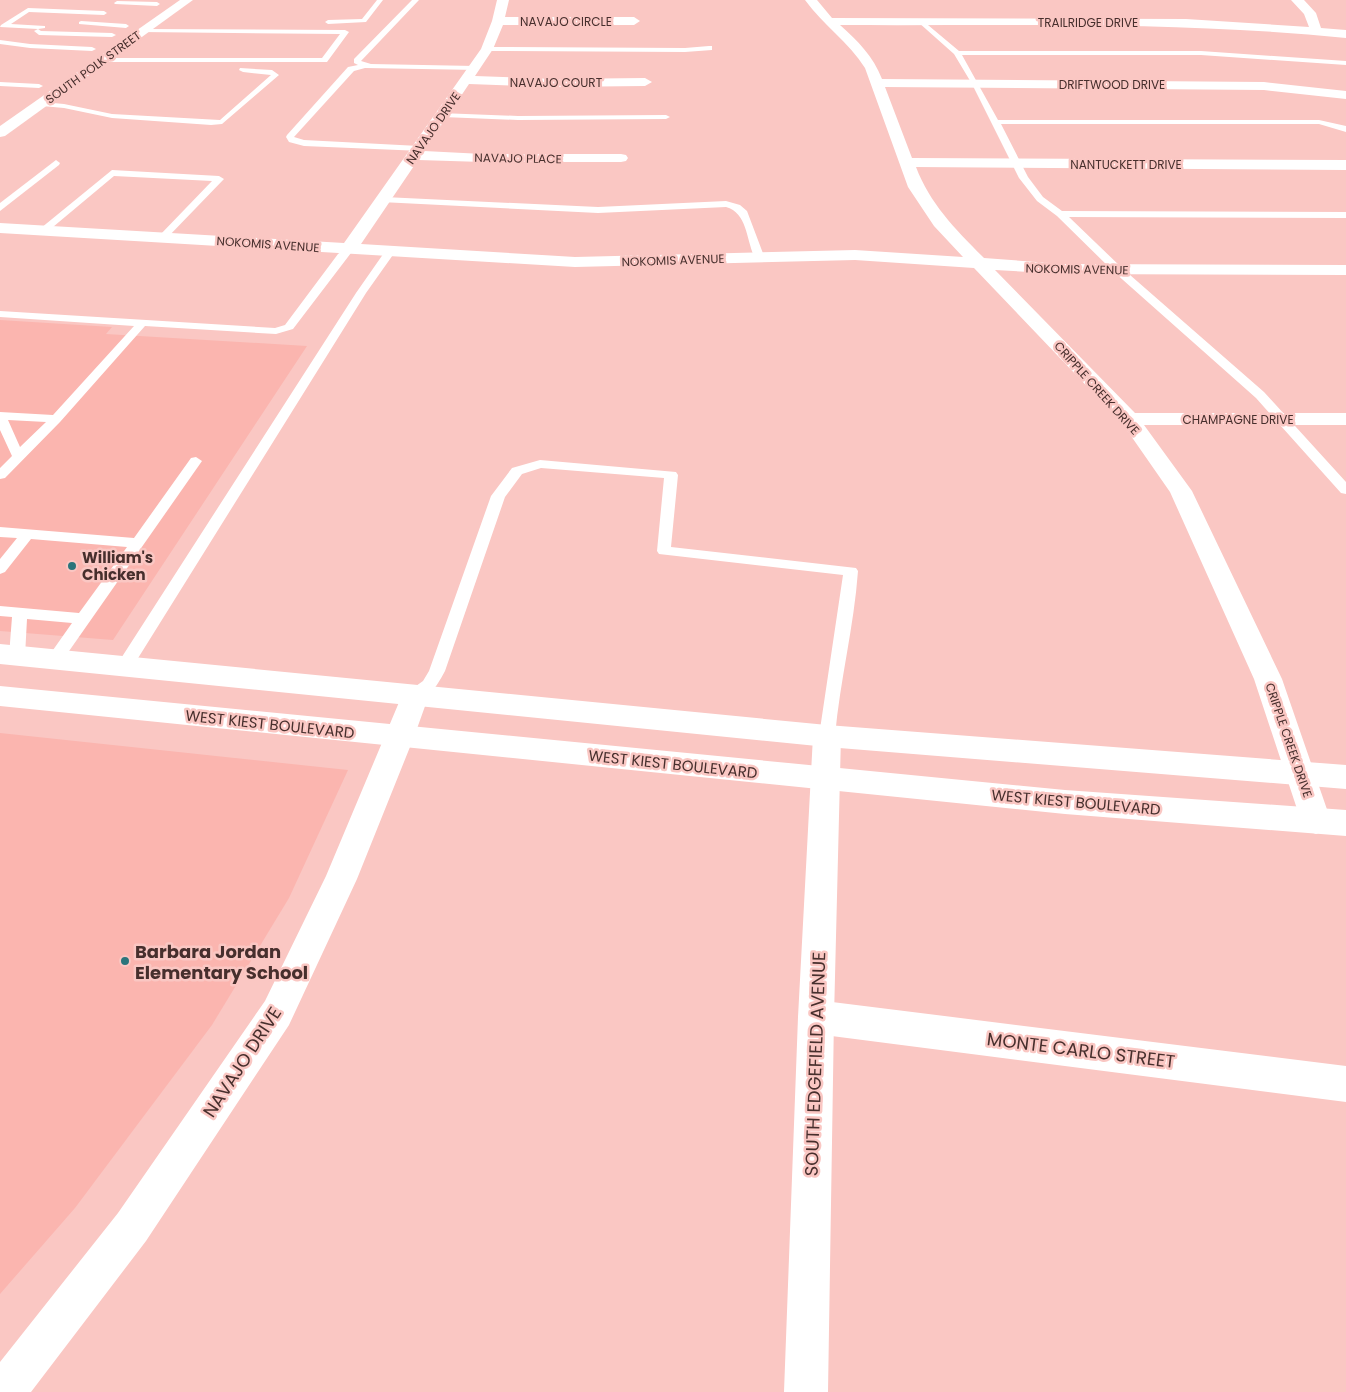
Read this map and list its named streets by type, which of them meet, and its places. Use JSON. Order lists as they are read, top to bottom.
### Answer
{
  "streets": {
    "street": [
      "NAVAJO CIRCLE",
      "TRAILRIDGE DRIVE",
      "SOUTH POLK STREET",
      "NAVAJO COURT",
      "DRIFTWOOD DRIVE",
      "NAVAJO DRIVE",
      "NAVAJO PLACE",
      "NANTUCKETT DRIVE",
      "NOKOMIS AVENUE",
      "CRIPPLE CREEK DRIVE",
      "CHAMPAGNE DRIVE",
      "WEST KIEST BOULEVARD",
      "MONTE CARLO STREET",
      "SOUTH EDGEFIELD AVENUE"
    ]
  },
  "crossings": [
    ["NAVAJO CIRCLE", "NAVAJO DRIVE"],
    ["TRAILRIDGE DRIVE", "CRIPPLE CREEK DRIVE"],
    ["NAVAJO COURT", "NAVAJO DRIVE"],
    ["DRIFTWOOD DRIVE", "CRIPPLE CREEK DRIVE"],
    ["NAVAJO DRIVE", "NAVAJO PLACE"],
    ["NAVAJO DRIVE", "NOKOMIS AVENUE"],
    ["NAVAJO DRIVE", "WEST KIEST BOULEVARD"],
    ["NANTUCKETT DRIVE", "CRIPPLE CREEK DRIVE"],
    ["NOKOMIS AVENUE", "CRIPPLE CREEK DRIVE"],
    ["CRIPPLE CREEK DRIVE", "CHAMPAGNE DRIVE"],
    ["CRIPPLE CREEK DRIVE", "WEST KIEST BOULEVARD"],
    ["WEST KIEST BOULEVARD", "SOUTH EDGEFIELD AVENUE"],
    ["MONTE CARLO STREET", "SOUTH EDGEFIELD AVENUE"]
  ],
  "places": ["William's Chicken", "Barbara Jordan Elementary School"]
}
